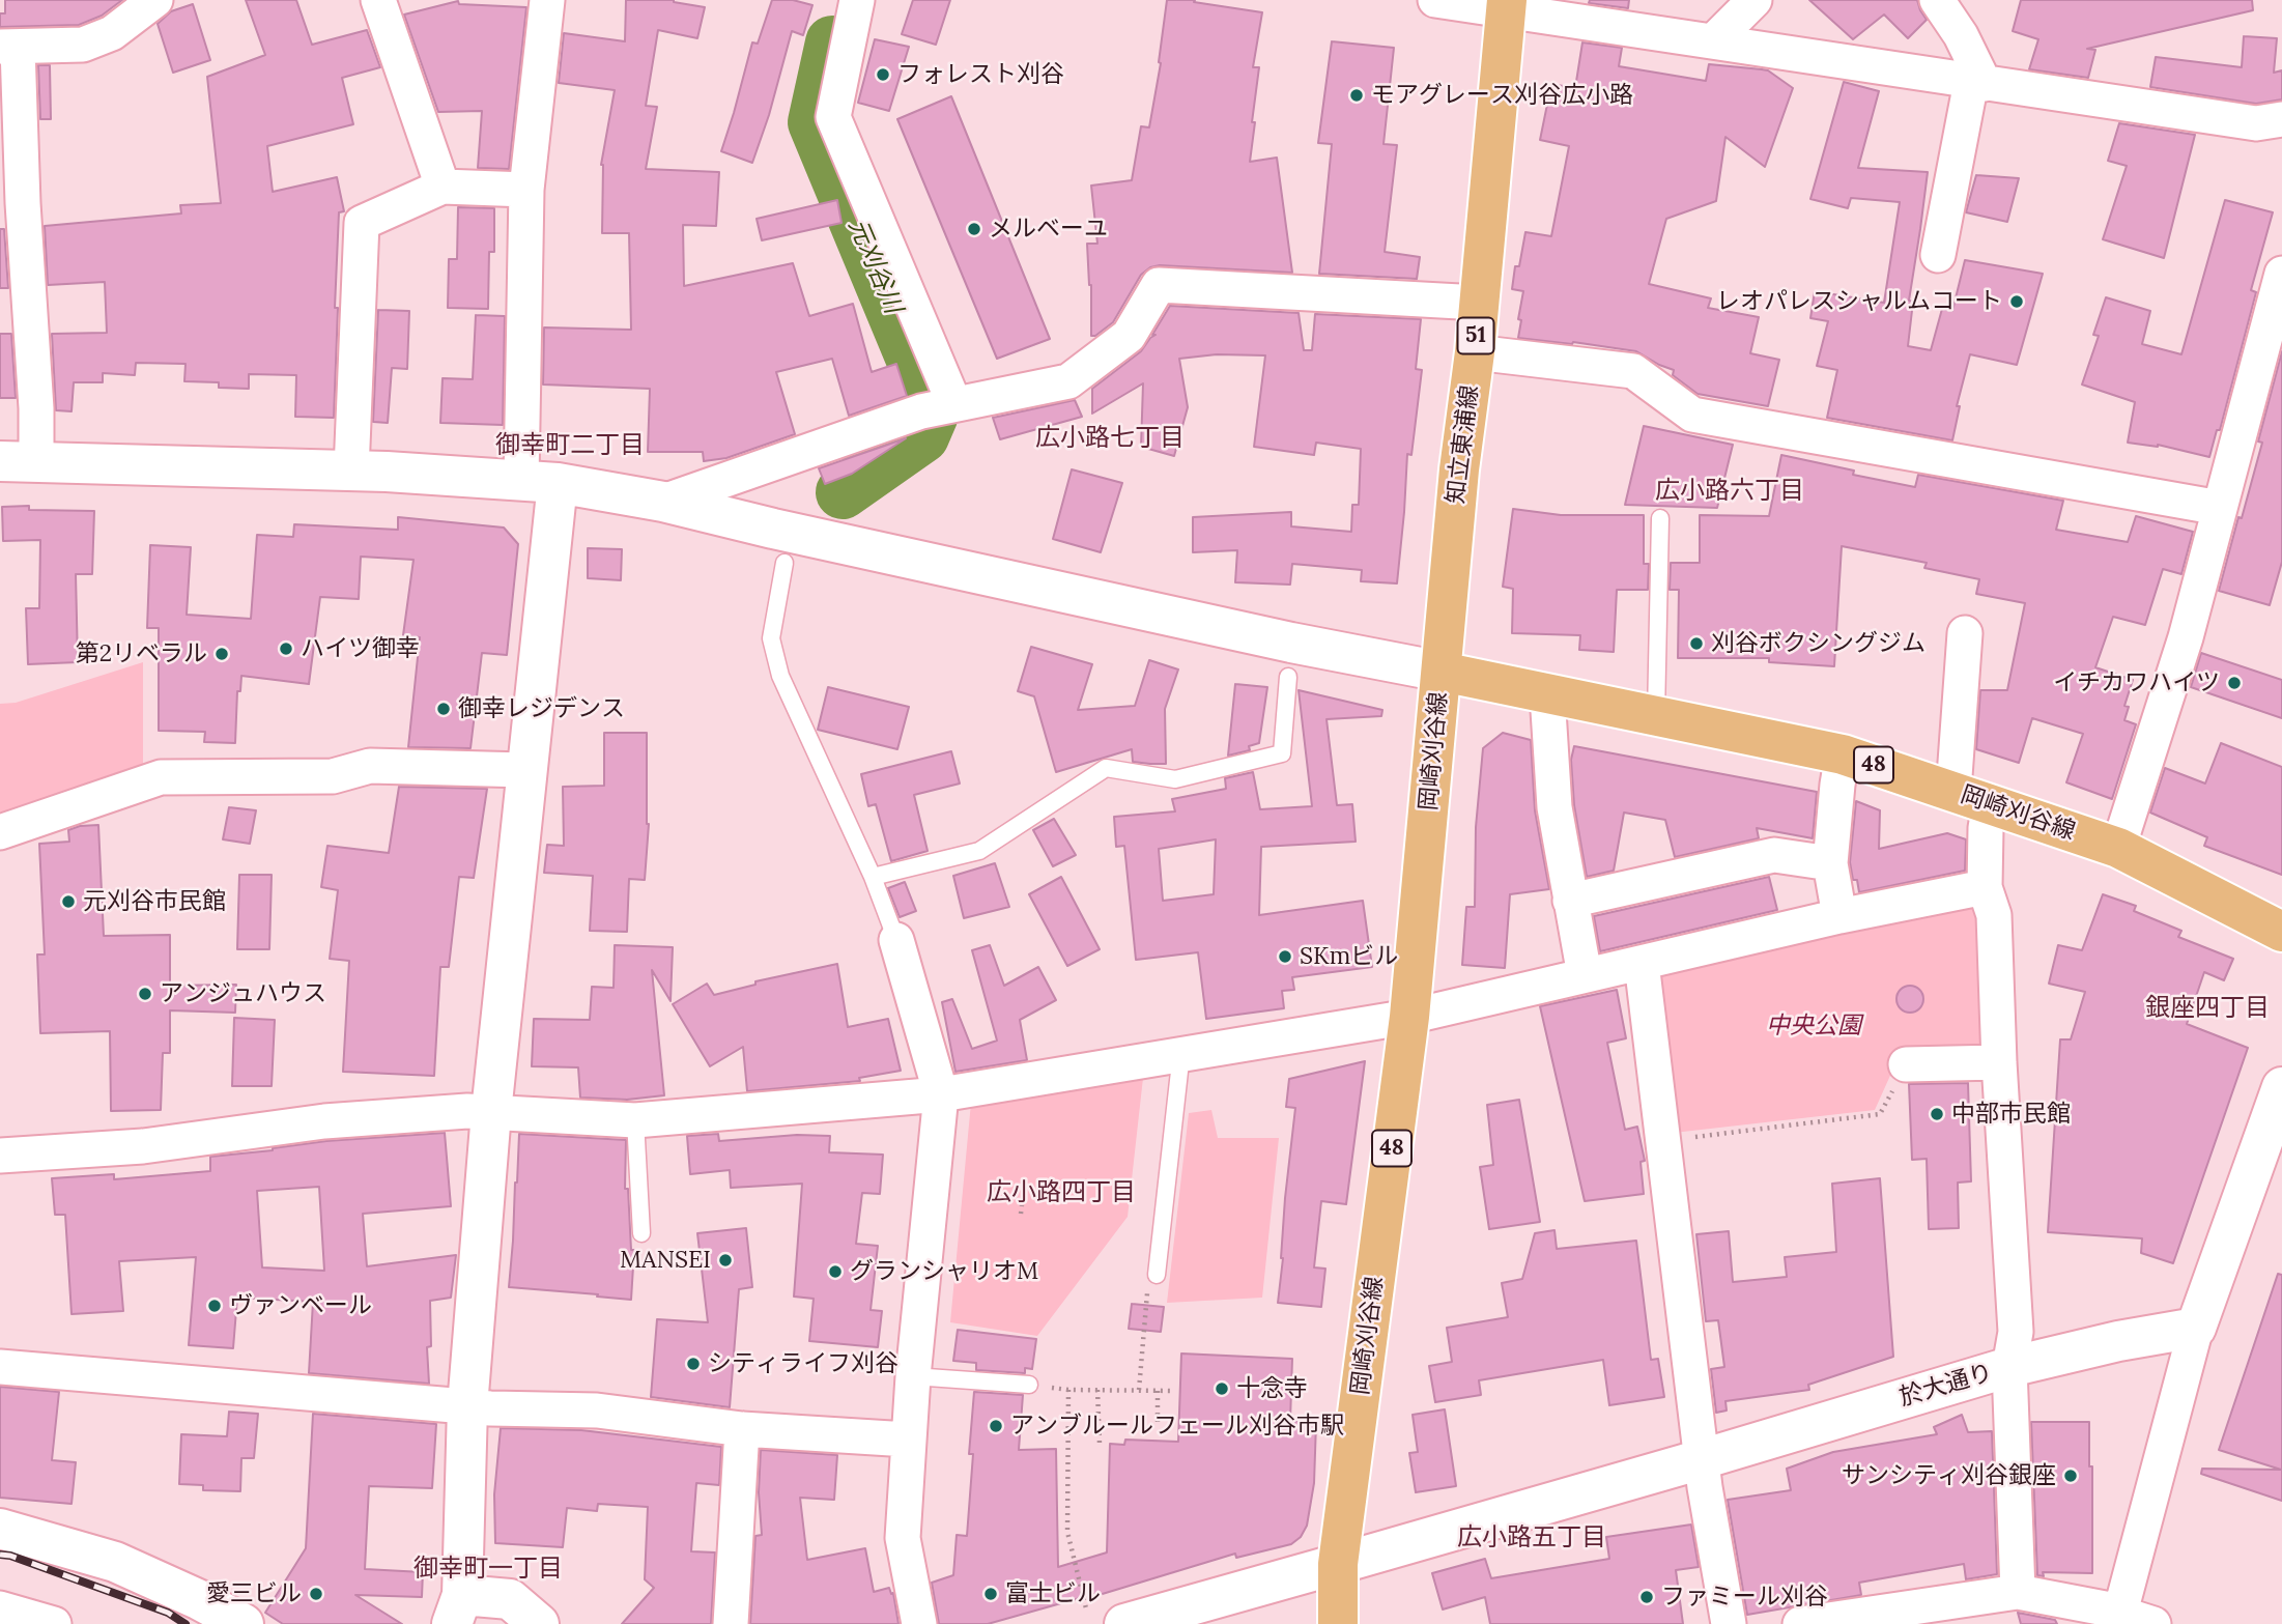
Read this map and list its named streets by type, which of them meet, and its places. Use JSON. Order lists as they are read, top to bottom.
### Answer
{
  "streets": {
    "main road": [
      "51",
      "知立東浦線",
      "岡崎刈谷線",
      "48"
    ],
    "street": ["於大通り"]
  },
  "crossings": [
    ["知立東浦線", "岡崎刈谷線"],
    ["岡崎刈谷線", "於大通り"]
  ],
  "districts": [
    "広小路七丁目",
    "御幸町二丁目",
    "広小路六丁目",
    "銀座四丁目",
    "広小路四丁目",
    "広小路五丁目",
    "御幸町一丁目"
  ],
  "water": ["元刈谷川"],
  "parks": ["中央公園"],
  "places": [
    "フォレスト刈谷",
    "モアグレース刈谷広小路",
    "メルベーユ",
    "レオパレスシャルムコート",
    "刈谷ボクシングジム",
    "ハイツ御幸",
    "第2リベラル",
    "イチカワハイツ",
    "御幸レジデンス",
    "元刈谷市民館",
    "SKmビル",
    "アンジュハウス",
    "中部市民館",
    "MANSEI",
    "グランシャリオM",
    "ヴァンベール",
    "シティライフ刈谷",
    "十念寺",
    "アンブルールフェール刈谷市駅",
    "サンシティ刈谷銀座",
    "愛三ビル",
    "富士ビル",
    "ファミール刈谷"
  ]
}
